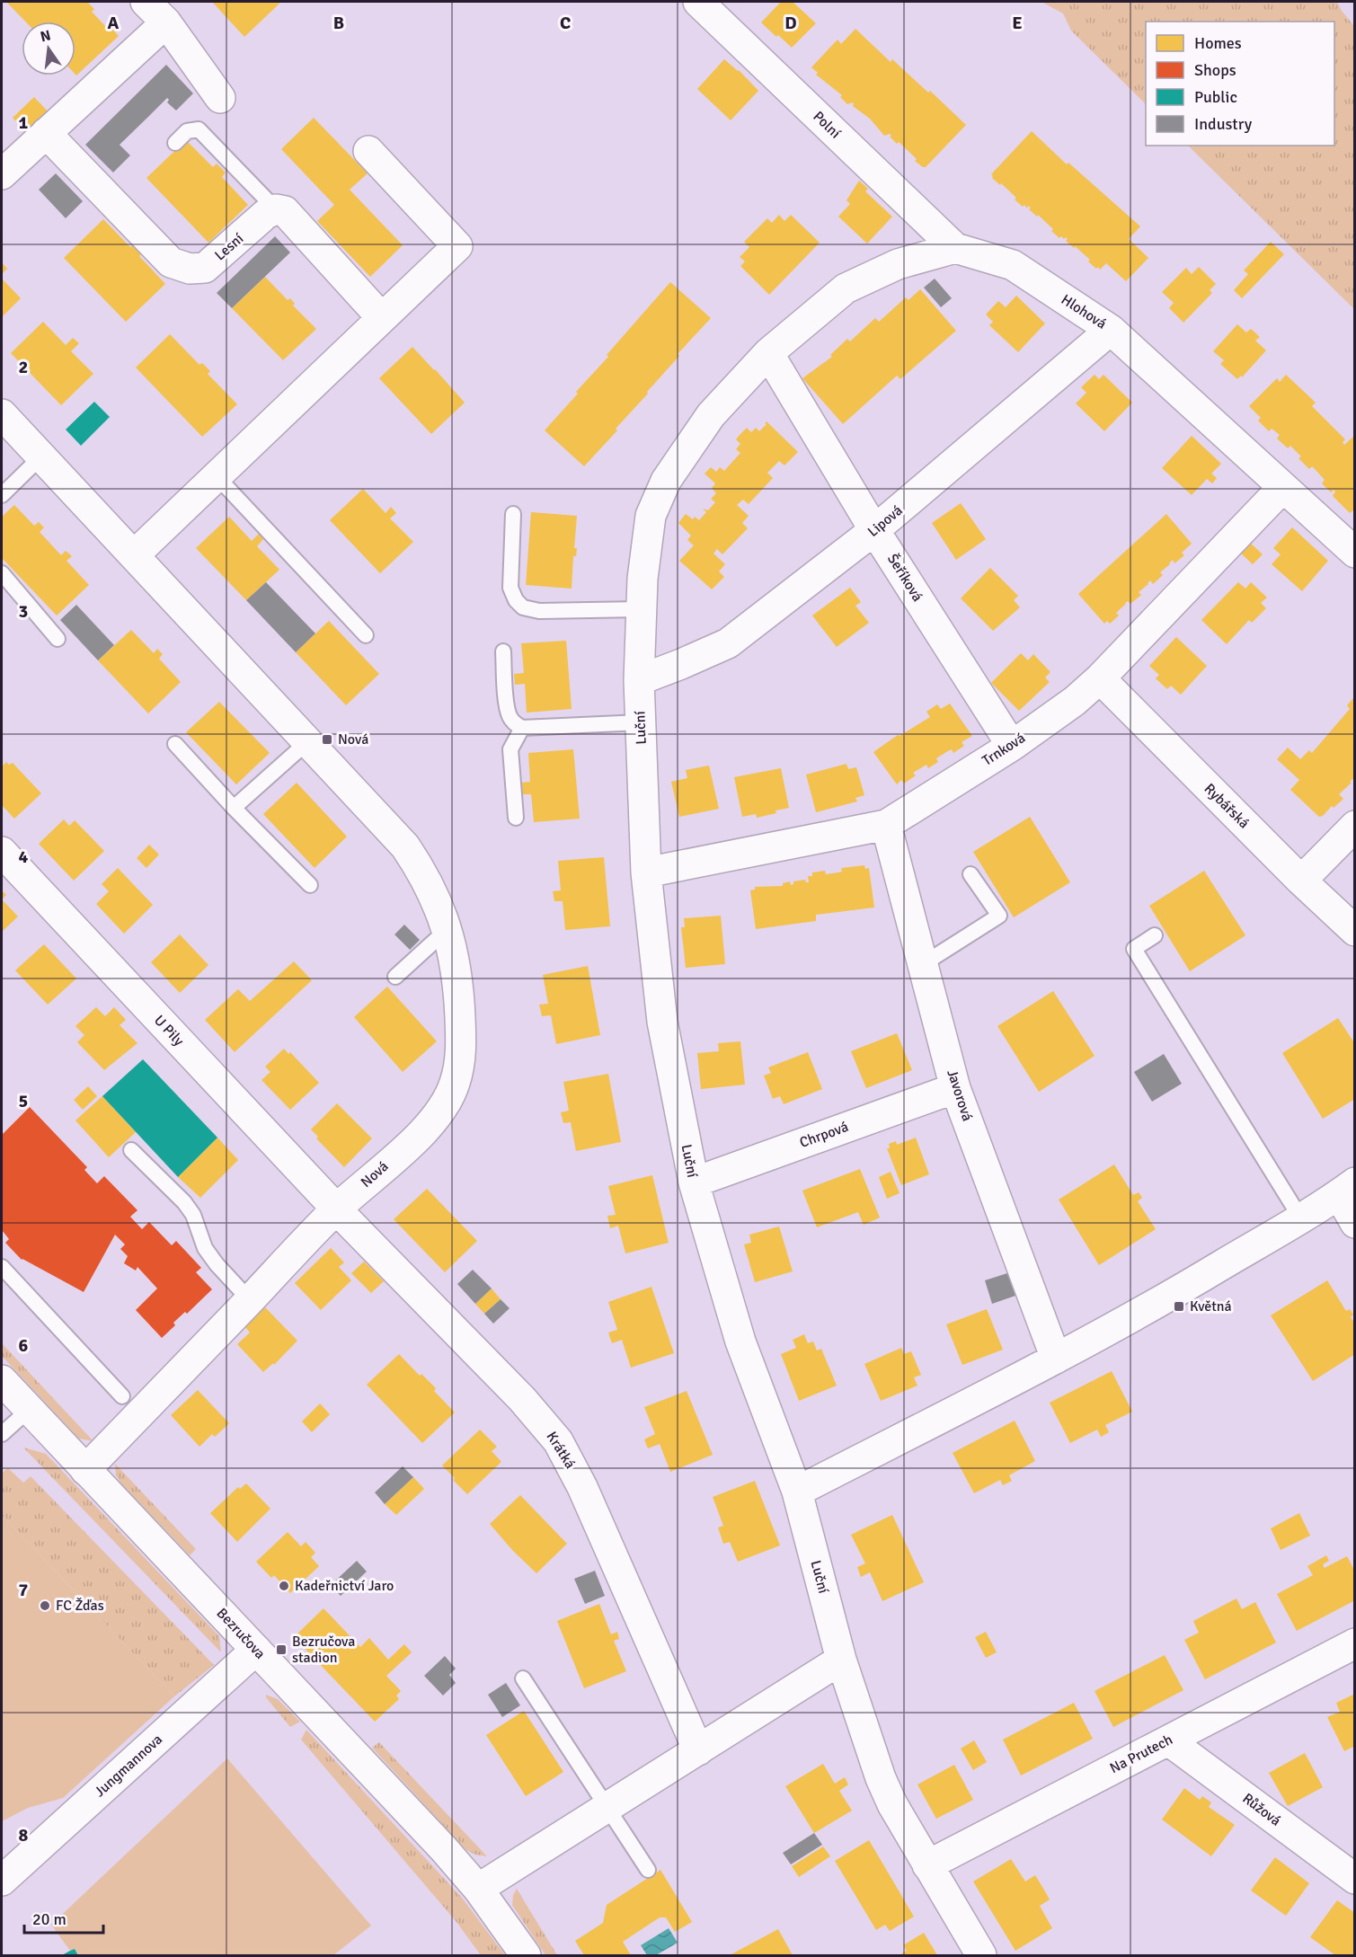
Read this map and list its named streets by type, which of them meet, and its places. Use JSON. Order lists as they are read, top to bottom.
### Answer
{
  "streets": {
    "street": [
      "Polní",
      "Lesní",
      "Hlohová",
      "Lipová",
      "Šeříková",
      "Luční",
      "Trnková",
      "Rybářská",
      "U Pily",
      "Javorová",
      "Chrpová",
      "Nová",
      "Krátká",
      "Bezručova",
      "Na Prutech",
      "Jungmannova",
      "Růžová"
    ]
  },
  "crossings": [
    ["Polní", "Hlohová"],
    ["Hlohová", "Lipová"],
    ["Hlohová", "Trnková"],
    ["Lipová", "Šeříková"],
    ["Lipová", "Luční"],
    ["Šeříková", "Luční"],
    ["Šeříková", "Trnková"],
    ["Luční", "Trnková"],
    ["Luční", "Chrpová"],
    ["Luční", "Na Prutech"],
    ["Trnková", "Rybářská"],
    ["Trnková", "Javorová"],
    ["U Pily", "Nová"],
    ["U Pily", "Krátká"],
    ["Javorová", "Chrpová"],
    ["Nová", "Krátká"],
    ["Nová", "Bezručova"],
    ["Bezručova", "Jungmannova"],
    ["Na Prutech", "Růžová"]
  ],
  "places": {
    "transit": ["Nová", "Květná", "Bezručova stadion"],
    "other": ["Kadeřnictví Jaro", "FC Žďas"]
  },
  "legend": [
    "Homes",
    "Shops",
    "Public",
    "Industry"
  ],
  "scale_bar": "20 m",
  "north": "top",
  "grid": {
    "columns": [
      "A",
      "B",
      "C",
      "D",
      "E"
    ],
    "rows": [
      "1",
      "2",
      "3",
      "4",
      "5",
      "6",
      "7",
      "8"
    ]
  }
}
